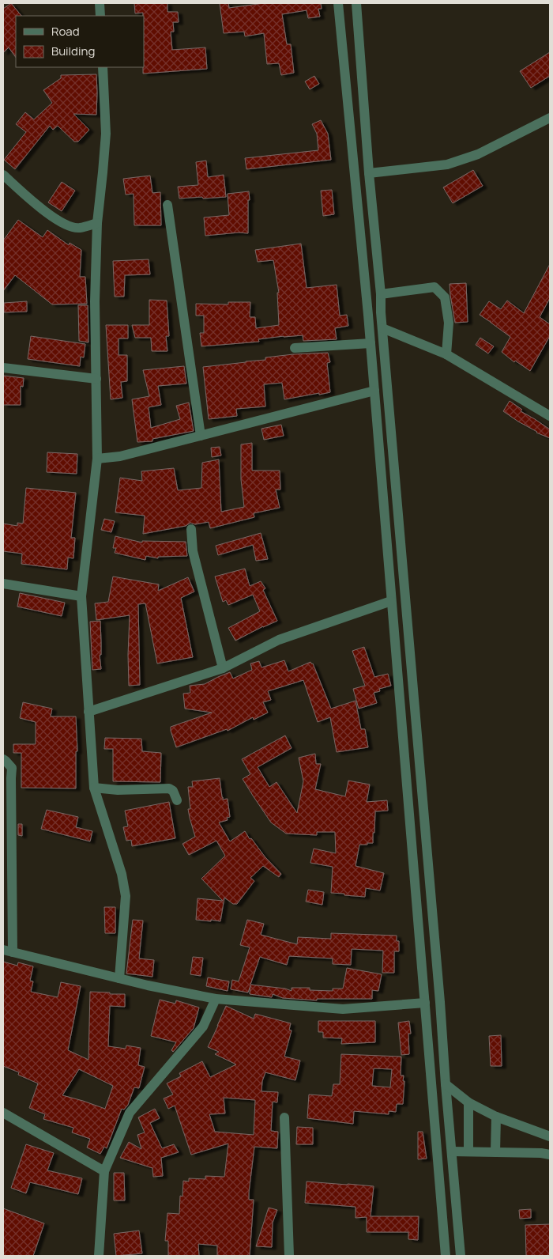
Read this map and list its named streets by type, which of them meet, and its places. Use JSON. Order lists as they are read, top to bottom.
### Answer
{
  "legend": ["Road", "Building"]
}
